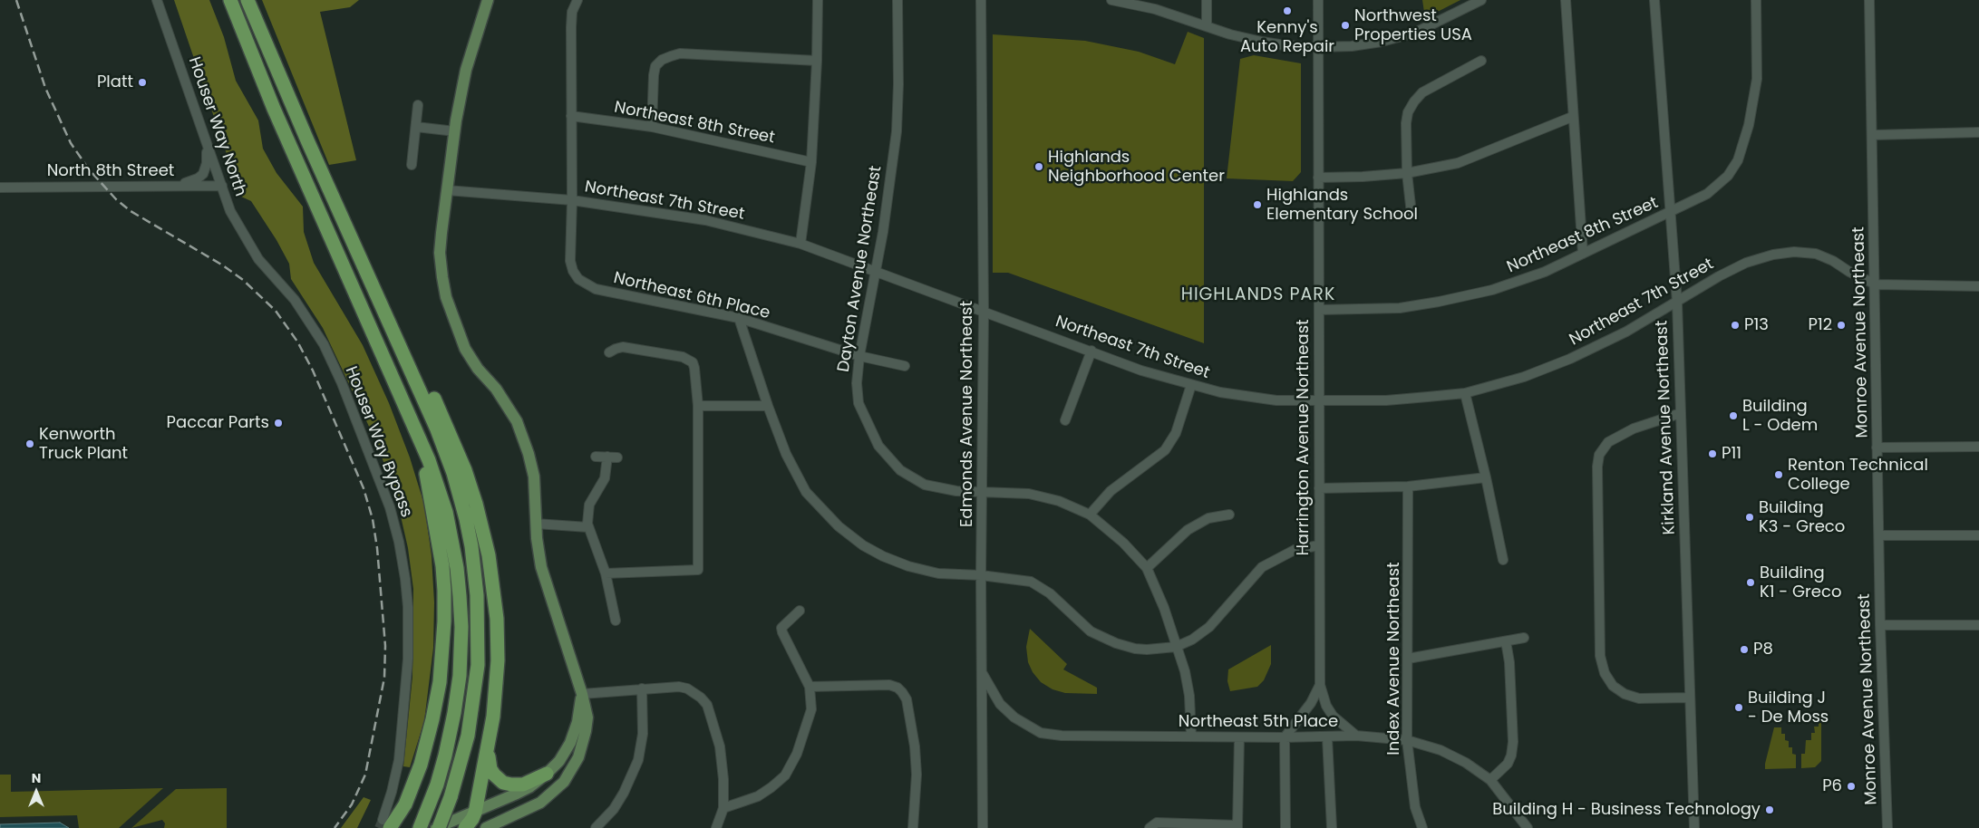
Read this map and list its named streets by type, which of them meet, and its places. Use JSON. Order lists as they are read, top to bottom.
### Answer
{
  "streets": {
    "street": [
      "Northeast 8th Street",
      "Houser Way North",
      "North 8th Street",
      "Northeast 7th Street",
      "Dayton Avenue Northeast",
      "Northeast 6th Place",
      "Monroe Avenue Northeast",
      "Edmonds Avenue Northeast",
      "Kirkland Avenue Northeast",
      "Harrington Avenue Northeast",
      "Houser Way Bypass",
      "Index Avenue Northeast",
      "Northeast 5th Place"
    ]
  },
  "crossings": [
    ["Northeast 8th Street", "Northeast 6th Place"],
    ["Northeast 8th Street", "Kirkland Avenue Northeast"],
    ["Northeast 8th Street", "Harrington Avenue Northeast"],
    ["Houser Way North", "North 8th Street"],
    ["Houser Way North", "Houser Way Bypass"],
    ["Northeast 7th Street", "Dayton Avenue Northeast"],
    ["Northeast 7th Street", "Northeast 6th Place"],
    ["Northeast 7th Street", "Monroe Avenue Northeast"],
    ["Northeast 7th Street", "Edmonds Avenue Northeast"],
    ["Northeast 7th Street", "Kirkland Avenue Northeast"],
    ["Northeast 7th Street", "Harrington Avenue Northeast"],
    ["Dayton Avenue Northeast", "Northeast 6th Place"],
    ["Dayton Avenue Northeast", "Edmonds Avenue Northeast"],
    ["Dayton Avenue Northeast", "Northeast 5th Place"],
    ["Edmonds Avenue Northeast", "Northeast 5th Place"],
    ["Harrington Avenue Northeast", "Northeast 5th Place"],
    ["Index Avenue Northeast", "Northeast 5th Place"]
  ],
  "districts": ["HIGHLANDS PARK"],
  "places": [
    "Kenny's Auto Repair",
    "Northwest Properties USA",
    "Platt",
    "Highlands Neighborhood Center",
    "Highlands Elementary School",
    "P13",
    "P12",
    "Building L - Odem",
    "Paccar Parts",
    "Kenworth Truck Plant",
    "P11",
    "Renton Technical College",
    "Building K3 - Greco",
    "Building K1 - Greco",
    "P8",
    "Building J - De Moss",
    "P6",
    "Building H - Business Technology"
  ],
  "north": "top"
}
